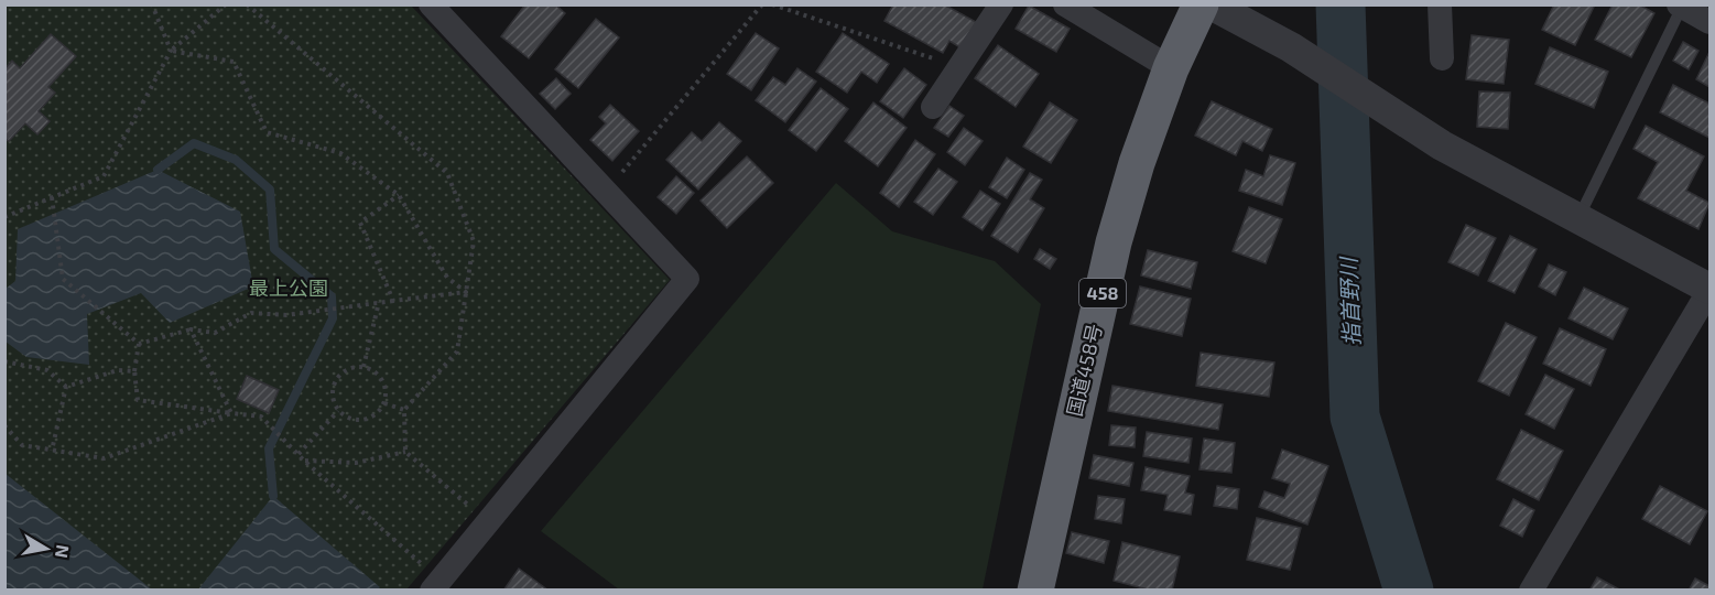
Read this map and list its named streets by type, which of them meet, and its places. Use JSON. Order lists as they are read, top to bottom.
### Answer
{
  "streets": {
    "highway": ["458", "国道458号"]
  },
  "water": ["指首野川"],
  "parks": ["最上公園"],
  "north": "right"
}
